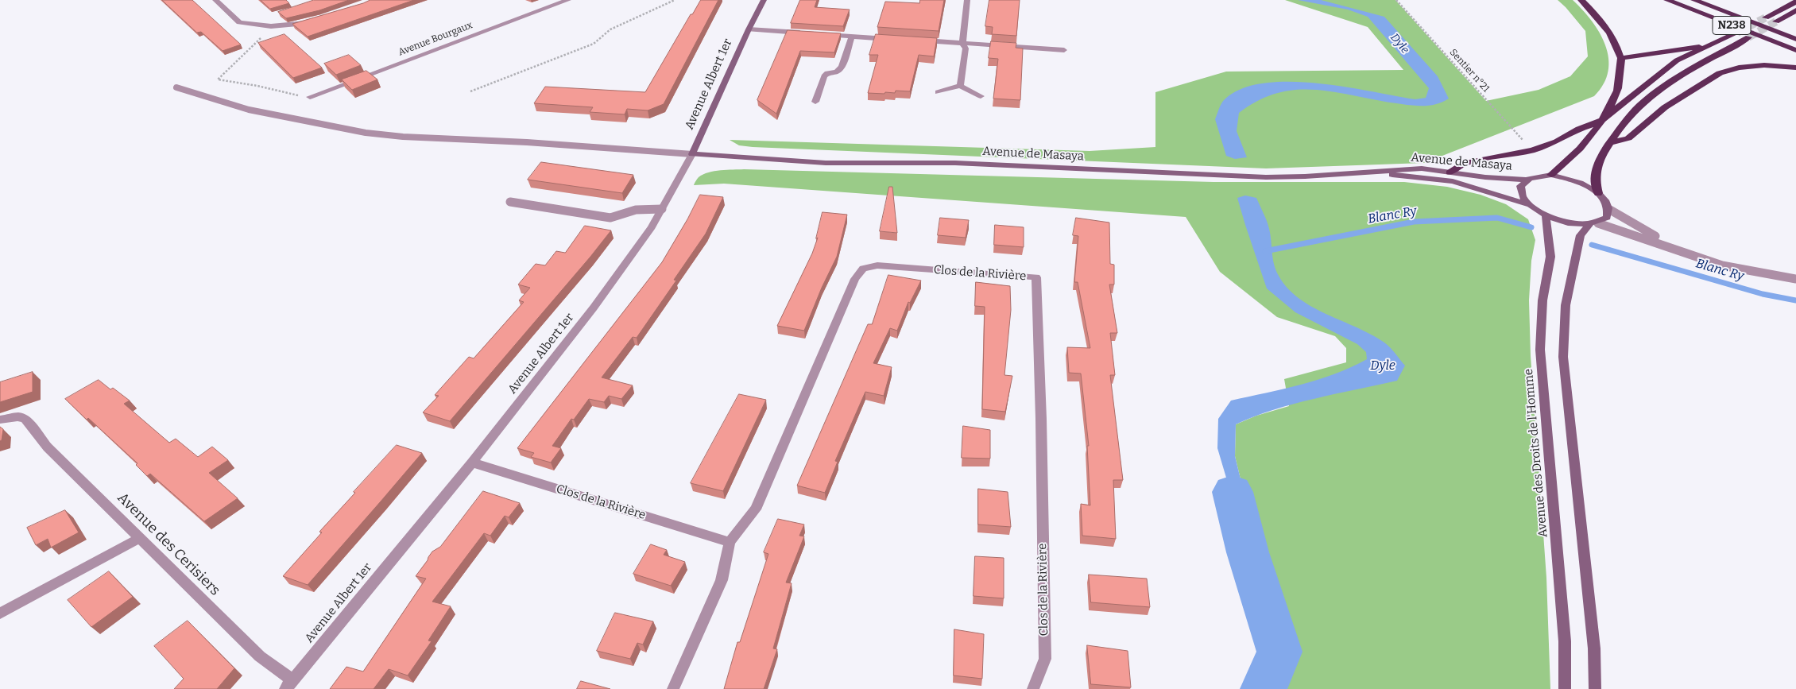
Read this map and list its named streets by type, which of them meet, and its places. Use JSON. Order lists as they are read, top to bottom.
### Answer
{
  "streets": {
    "highway": ["N238"],
    "main road": ["Avenue Albert 1er", "Avenue de Masaya", "Avenue des Droits de l'Homme"],
    "street": ["Avenue Bourgaux", "Clos de la Rivière", "Avenue des Cerisiers"],
    "path": ["Sentier n°21"]
  },
  "crossings": [
    ["Avenue Albert 1er", "Avenue de Masaya"],
    ["Avenue Albert 1er", "Clos de la Rivière"],
    ["Avenue Albert 1er", "Avenue des Cerisiers"],
    ["Avenue de Masaya", "Avenue des Droits de l'Homme"]
  ],
  "water": ["Dyle", "Blanc Ry"]
}
